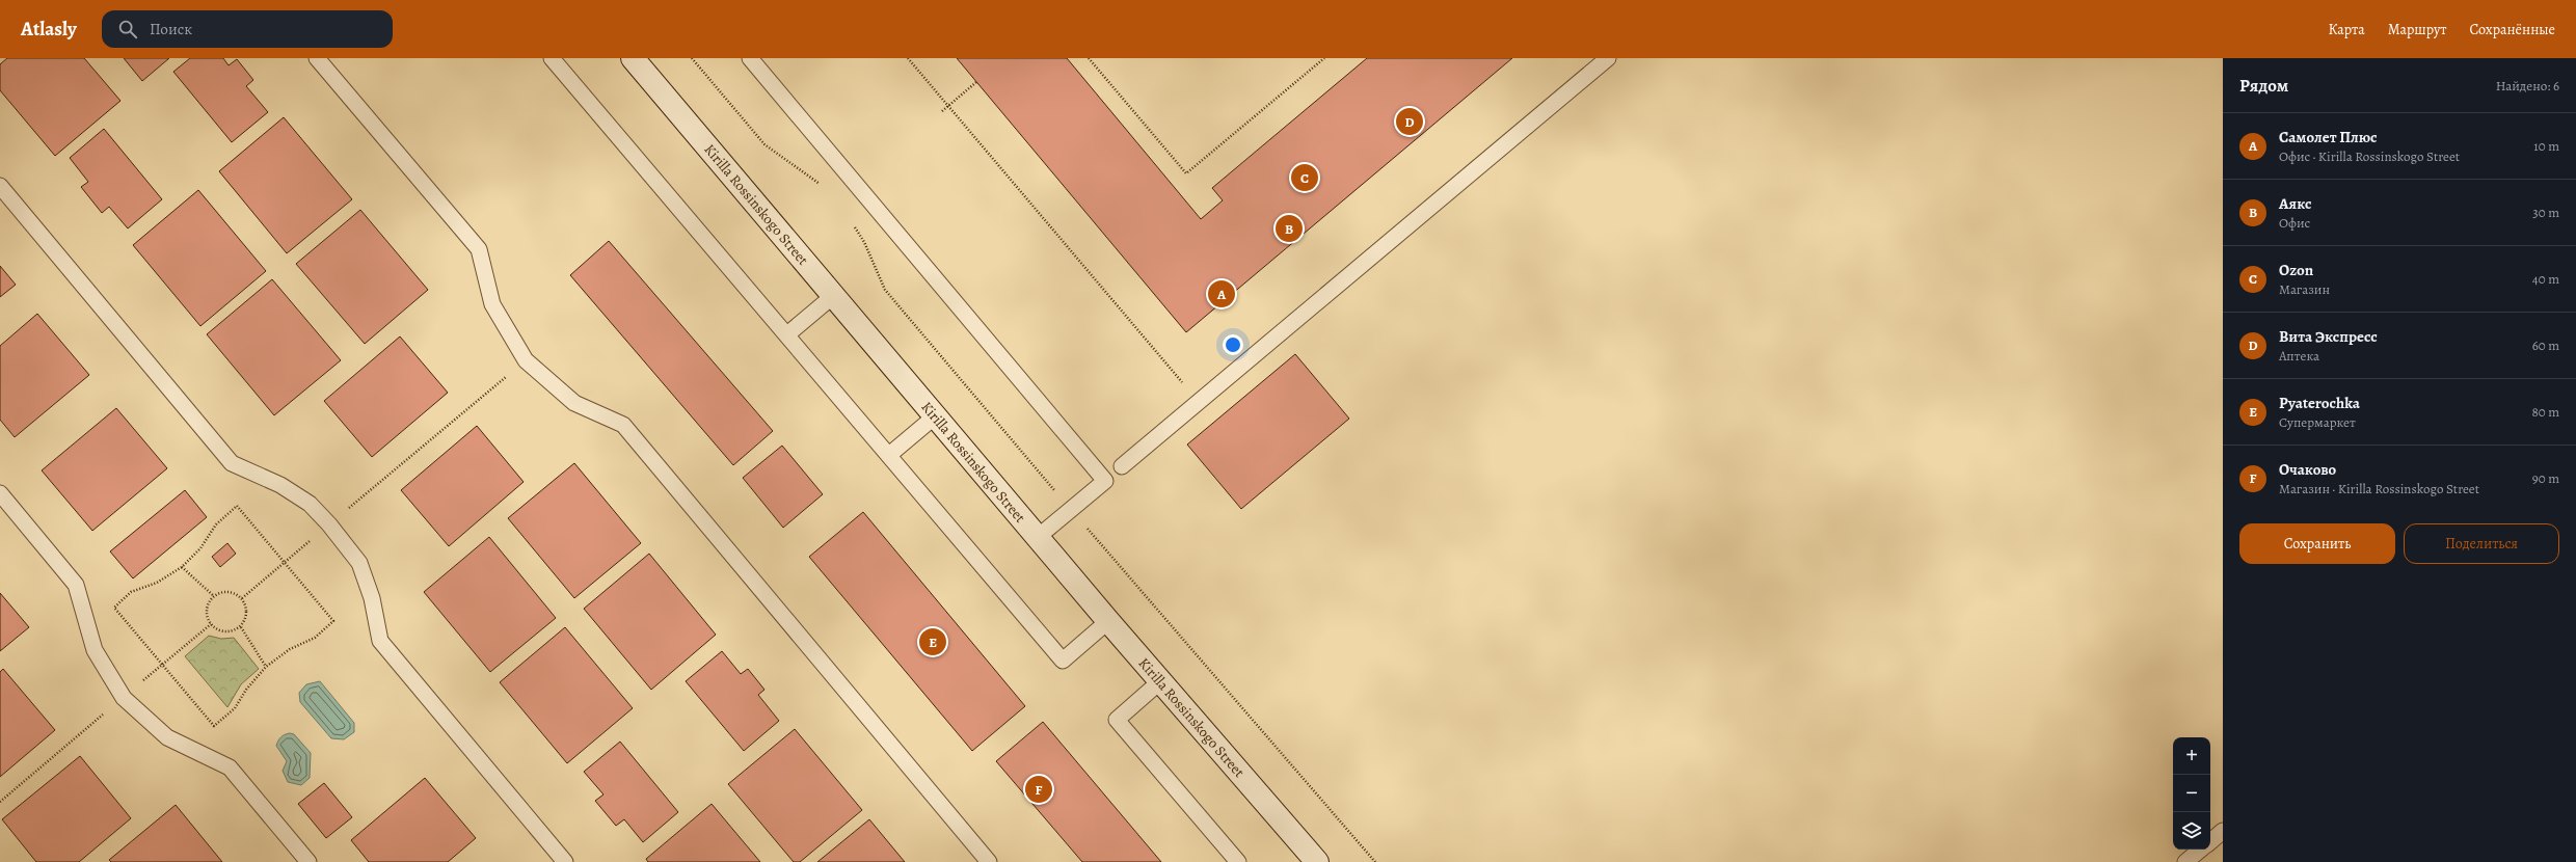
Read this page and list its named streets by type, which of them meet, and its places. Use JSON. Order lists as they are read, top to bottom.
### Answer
{
  "streets": {
    "main road": ["Kirilla Rossinskogo Street"]
  },
  "page": {
    "header": "Atlasly",
    "search": "Поиск",
    "nav": ["Карта", "Маршрут", "Сохранённые"],
    "heading": ["Рядом", "Найдено: 6"],
    "pins": [
      "D",
      "C",
      "B",
      "A",
      "E",
      "F"
    ],
    "list": [
      {
        "mark": "A",
        "name": "Самолет Плюс",
        "note": "Офис · Kirilla Rossinskogo Street",
        "value": "10 m"
      },
      {
        "mark": "B",
        "name": "Аякс",
        "note": "Офис",
        "value": "30 m"
      },
      {
        "mark": "C",
        "name": "Ozon",
        "note": "Магазин",
        "value": "40 m"
      },
      {
        "mark": "D",
        "name": "Вита Экспресс",
        "note": "Аптека",
        "value": "60 m"
      },
      {
        "mark": "E",
        "name": "Pyaterochka",
        "note": "Супермаркет",
        "value": "80 m"
      },
      {
        "mark": "F",
        "name": "Очаково",
        "note": "Магазин · Kirilla Rossinskogo Street",
        "value": "90 m"
      }
    ],
    "buttons": ["Сохранить", "Поделиться"],
    "map_buttons": ["+", "−"]
  }
}
